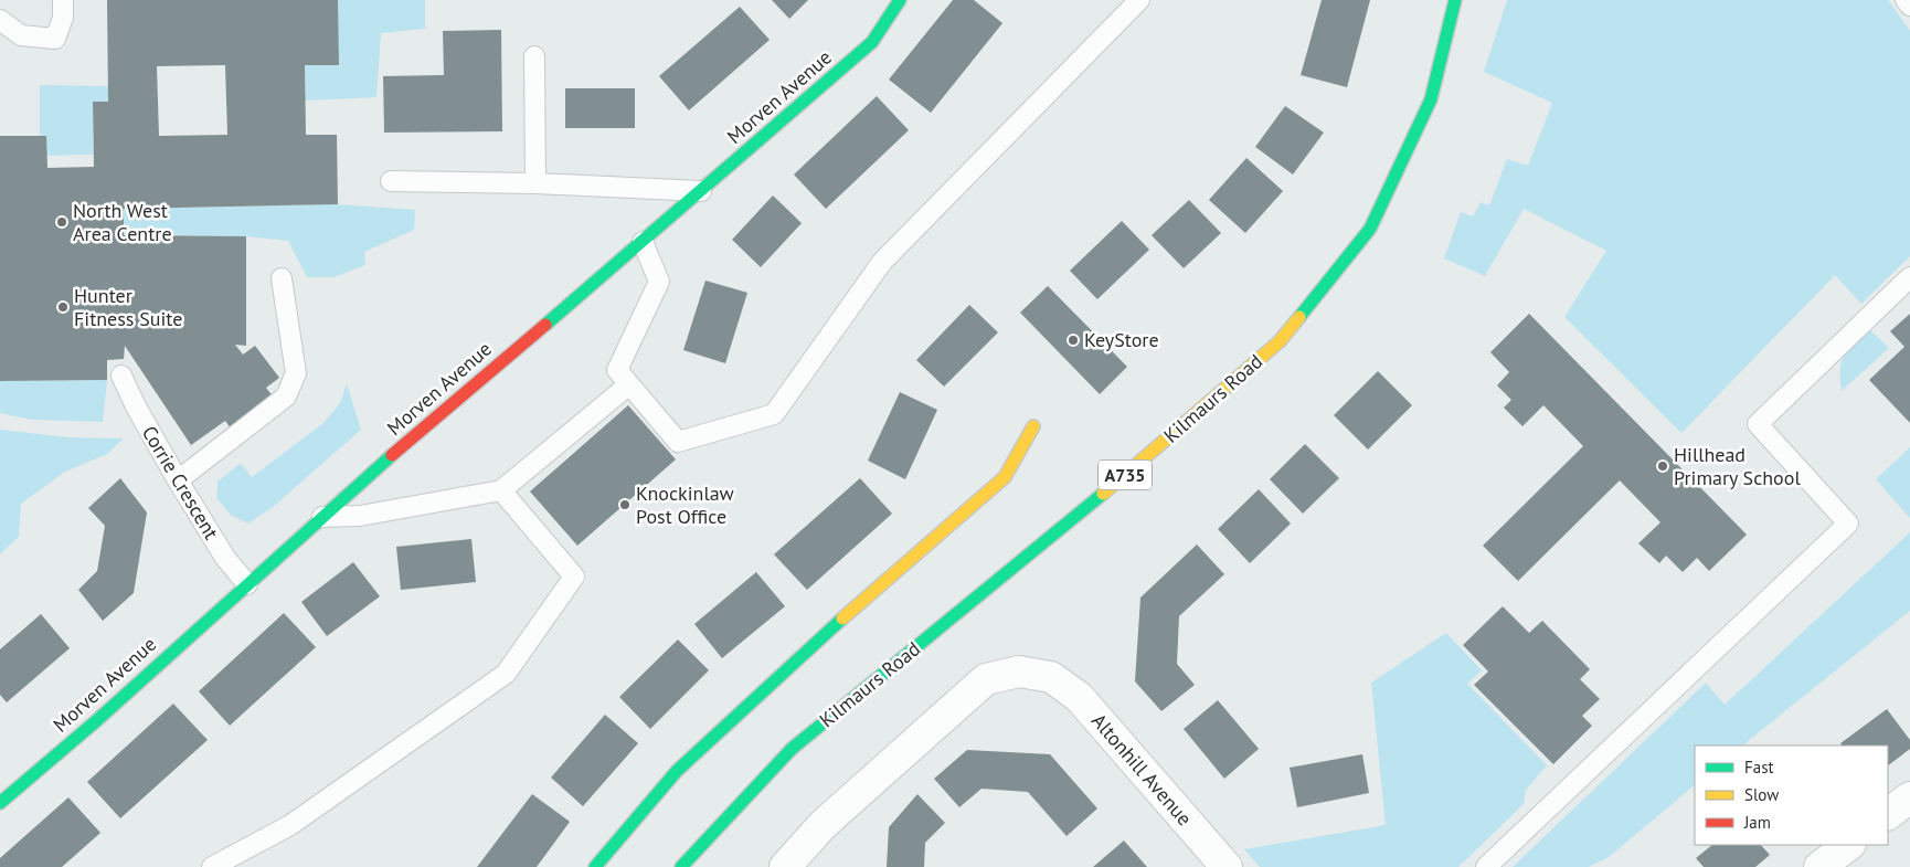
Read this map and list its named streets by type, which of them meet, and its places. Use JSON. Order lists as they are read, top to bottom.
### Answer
{
  "streets": {
    "street": [
      "Morven Avenue",
      "Kilmaurs Road",
      "A735",
      "Altonhill Avenue"
    ],
    "lane": ["Corrie Crescent"]
  },
  "crossings": [
    ["Morven Avenue", "Corrie Crescent"]
  ],
  "places": [
    "North West Area Centre",
    "Hunter Fitness Suite",
    "KeyStore",
    "Hillhead Primary School",
    "Knockinlaw Post Office"
  ],
  "legend": ["Fast", "Slow", "Jam"]
}
